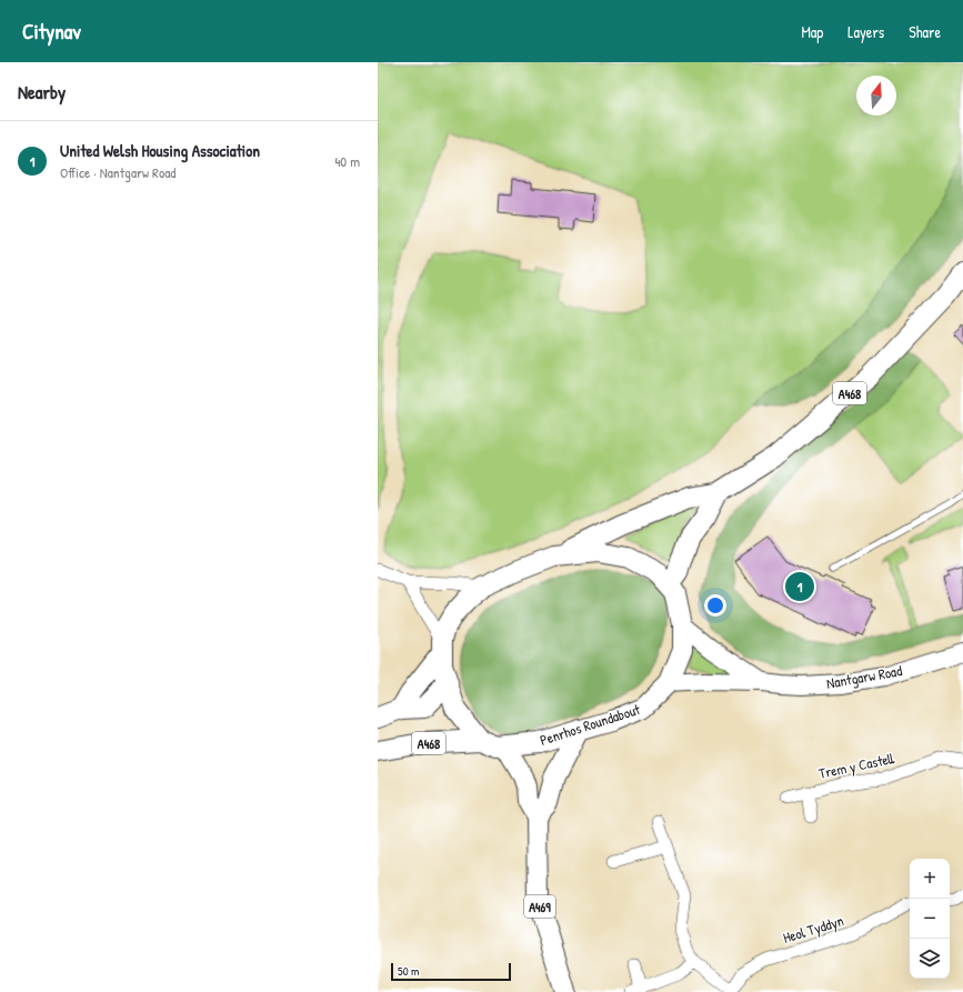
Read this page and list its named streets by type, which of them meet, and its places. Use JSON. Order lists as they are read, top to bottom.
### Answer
{
  "streets": {
    "main road": [
      "A468",
      "Nantgarw Road",
      "Penrhos Roundabout",
      "A469"
    ],
    "street": ["Trem y Castell", "Heol Tyddyn"]
  },
  "crossings": [
    ["A468", "Penrhos Roundabout"],
    ["Nantgarw Road", "Penrhos Roundabout"],
    ["Penrhos Roundabout", "A469"]
  ],
  "scale_bar": "50 m",
  "north": "top",
  "page": {
    "header": "Citynav",
    "nav": ["Map", "Layers", "Share"],
    "heading": "Nearby",
    "list": [
      {
        "mark": "1",
        "name": "United Welsh Housing Association",
        "note": "Office · Nantgarw Road",
        "value": "40 m"
      }
    ],
    "pins": "1",
    "map_buttons": ["+", "−"],
    "scale": "50 m"
  }
}
